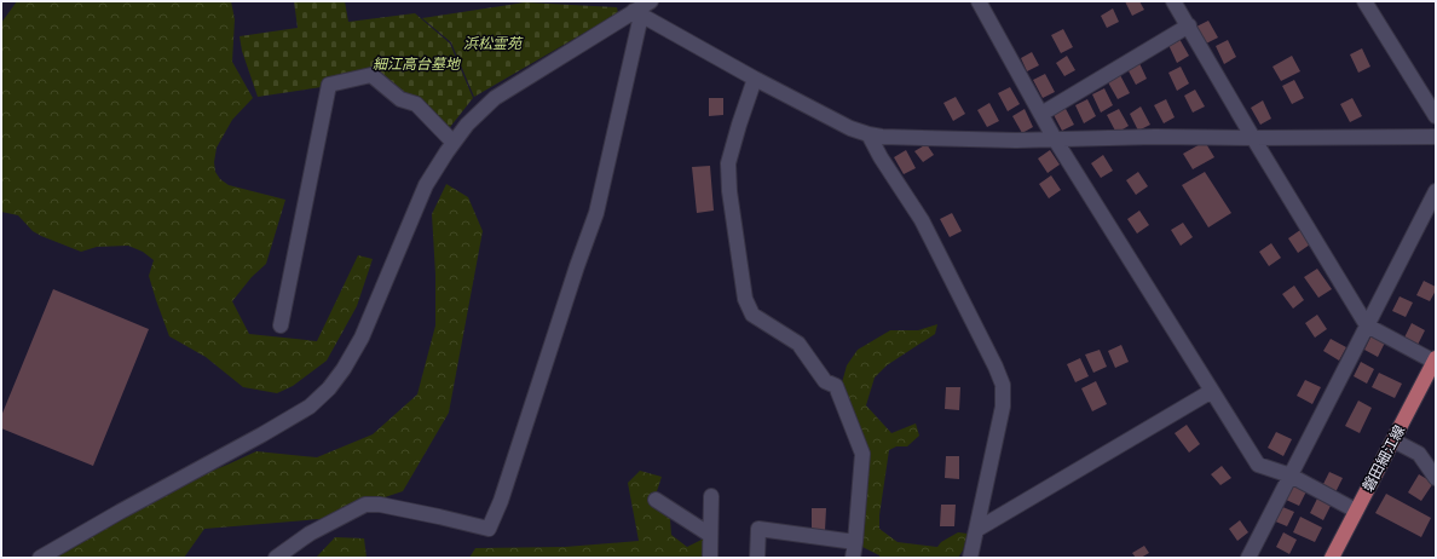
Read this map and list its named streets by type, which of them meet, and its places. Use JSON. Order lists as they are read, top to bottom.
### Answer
{
  "streets": {
    "main road": ["磐田細江線"]
  },
  "parks": ["浜松霊苑", "細江高台墓地"]
}
